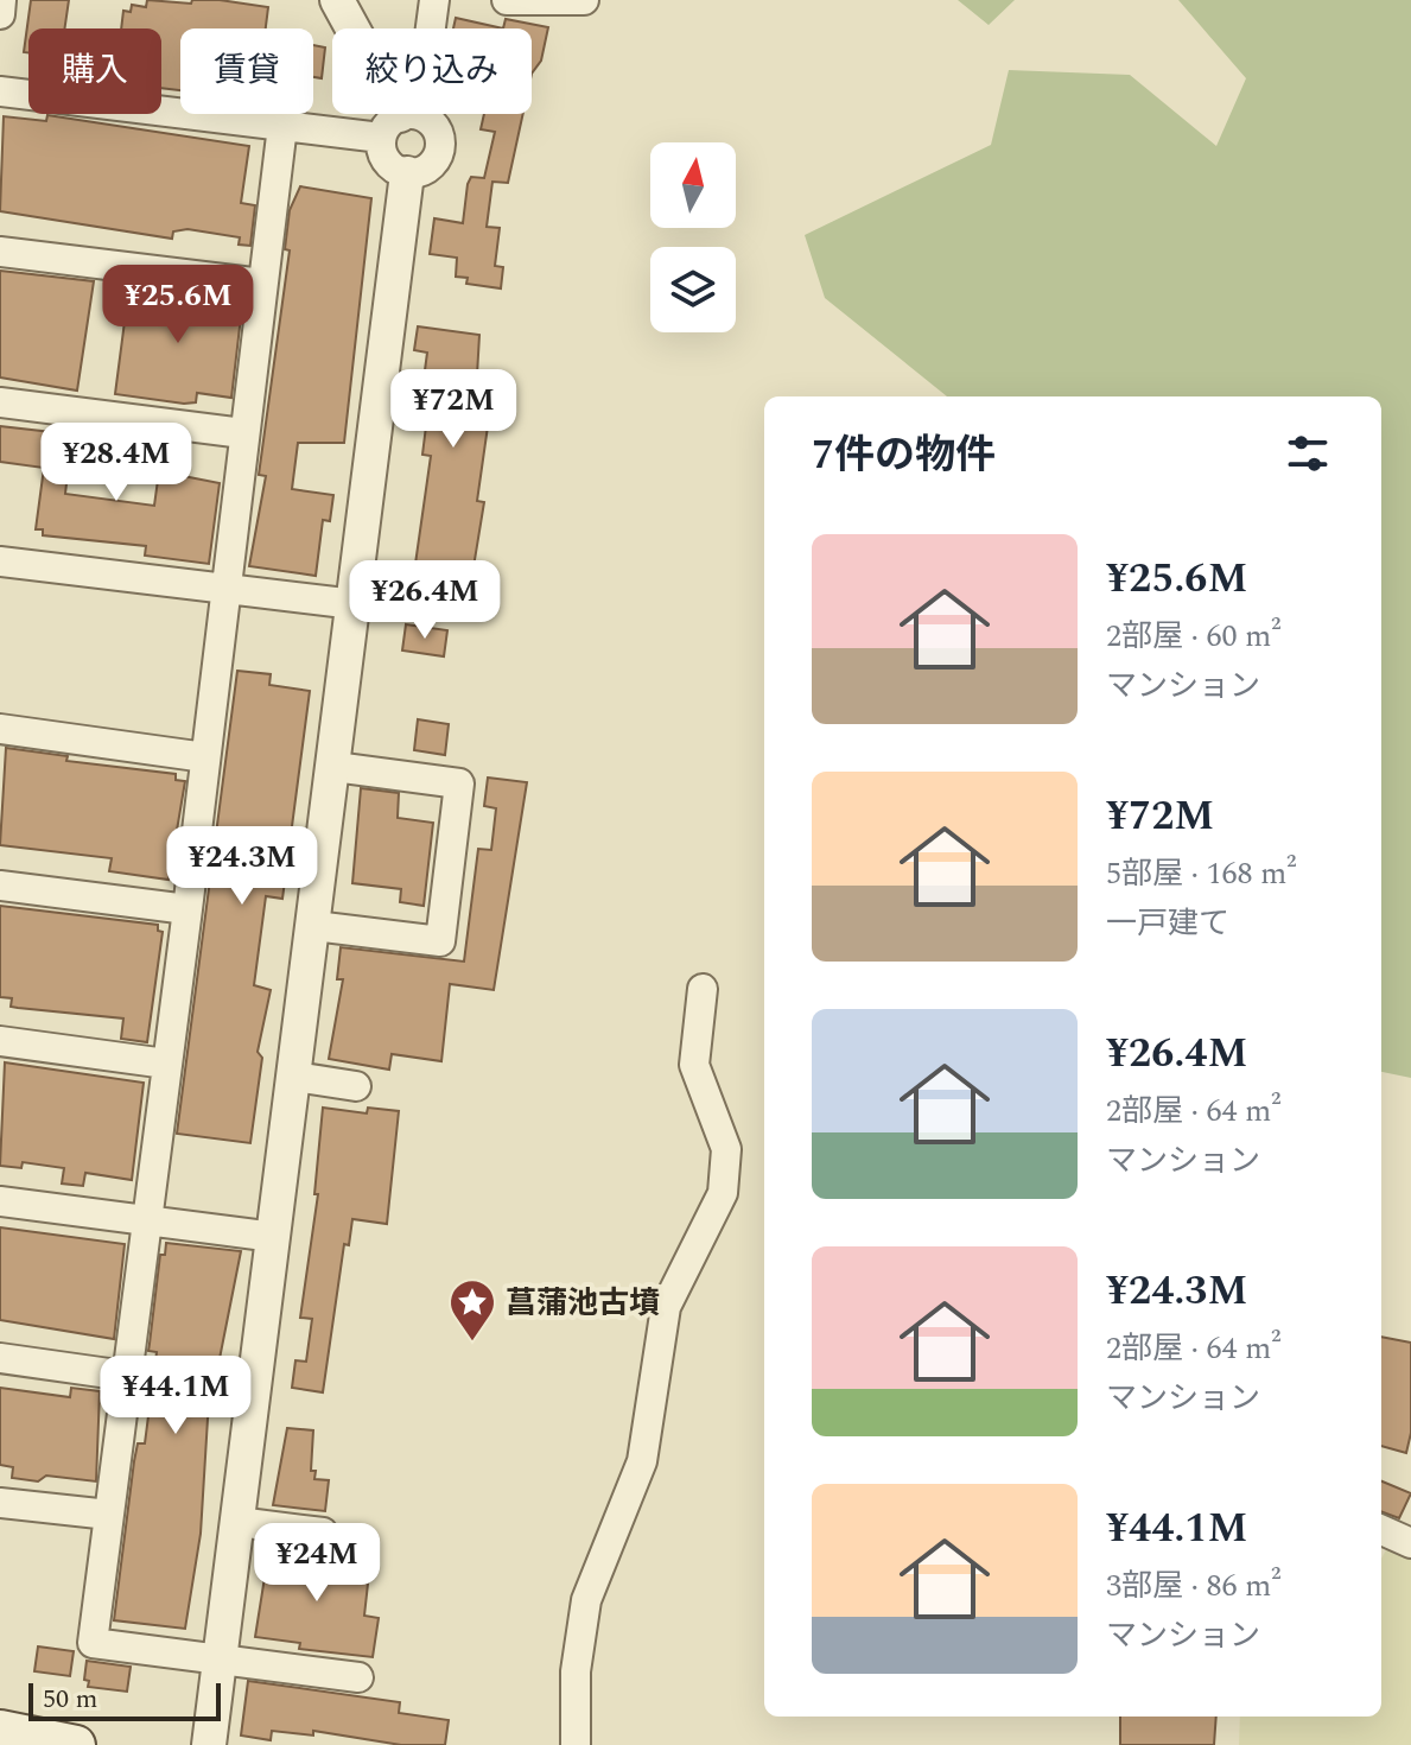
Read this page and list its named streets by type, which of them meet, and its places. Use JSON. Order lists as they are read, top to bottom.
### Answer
{
  "places": {
    "place": ["菖蒲池古墳"]
  },
  "scale_bar": "50 m",
  "north": "top",
  "page": {
    "chip": ["購入", "賃貸", "絞り込み"],
    "price": [
      "¥25.6M",
      "¥72M",
      "¥28.4M",
      "¥26.4M",
      "¥24.3M",
      "¥44.1M",
      "¥24M"
    ],
    "heading": "7件の物件",
    "list": [
      {
        "name": "¥25.6M",
        "note": "2部屋 · 60 m² · マンション"
      },
      {
        "name": "¥72M",
        "note": "5部屋 · 168 m² · 一戸建て"
      },
      {
        "name": "¥26.4M",
        "note": "2部屋 · 64 m² · マンション"
      },
      {
        "name": "¥24.3M",
        "note": "2部屋 · 64 m² · マンション"
      },
      {
        "name": "¥44.1M",
        "note": "3部屋 · 86 m² · マンション"
      }
    ],
    "scale": "50 m"
  }
}
